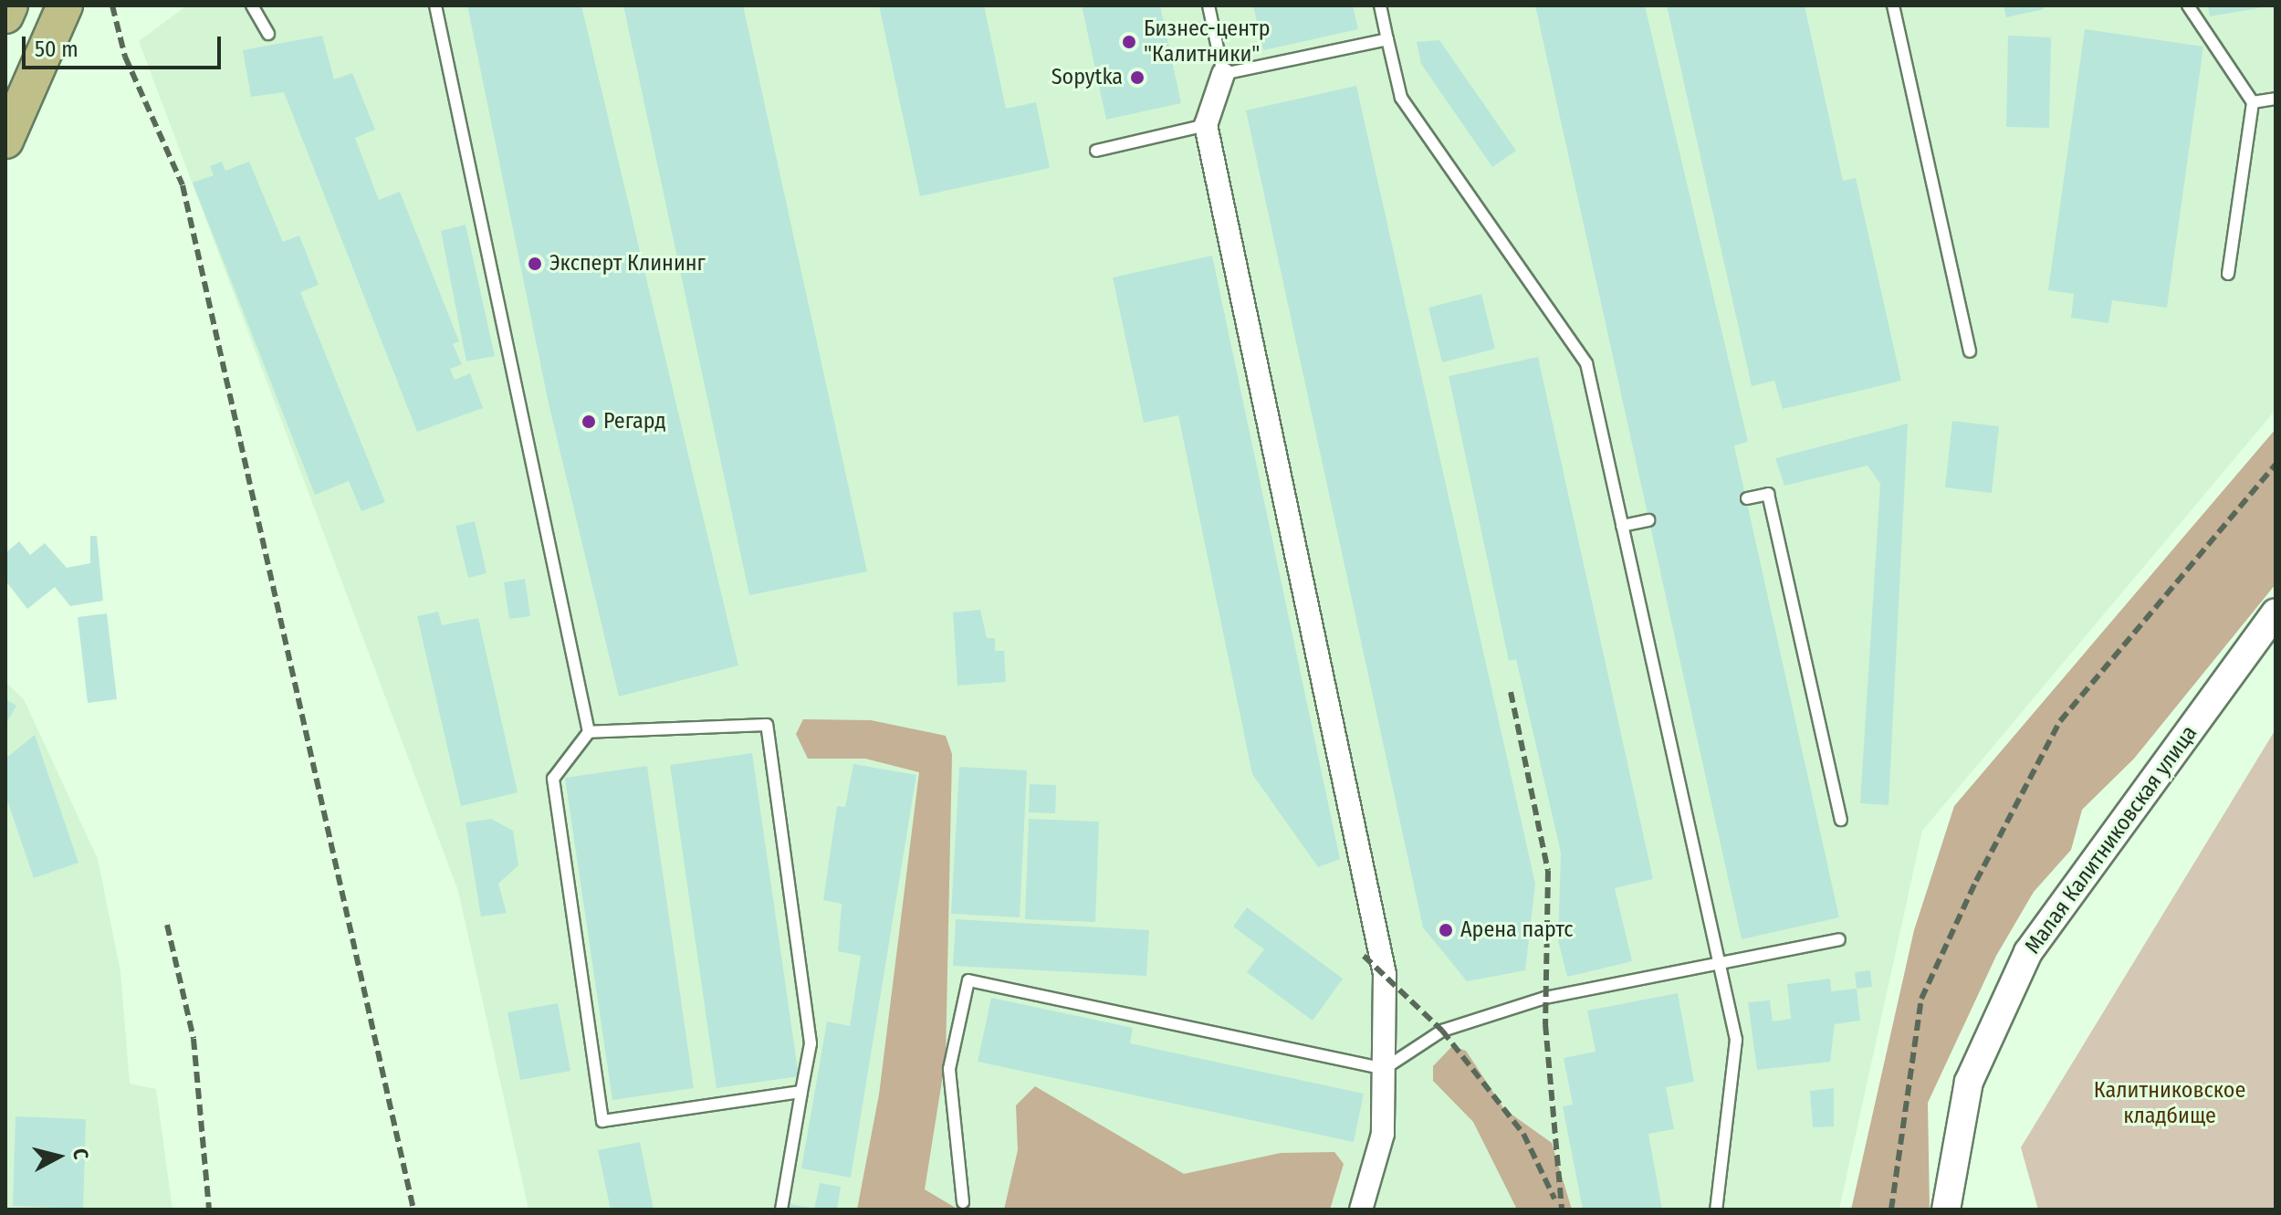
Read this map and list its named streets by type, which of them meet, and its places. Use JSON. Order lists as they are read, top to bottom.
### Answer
{
  "streets": {
    "street": ["Малая Калитниковская улица"]
  },
  "parks": ["Калитниковское кладбище"],
  "places": [
    "Бизнес-центр \"Калитники\"",
    "Sopytka",
    "Эксперт Клининг",
    "Регард",
    "Арена партс"
  ],
  "scale_bar": "50 m",
  "north": "right"
}
